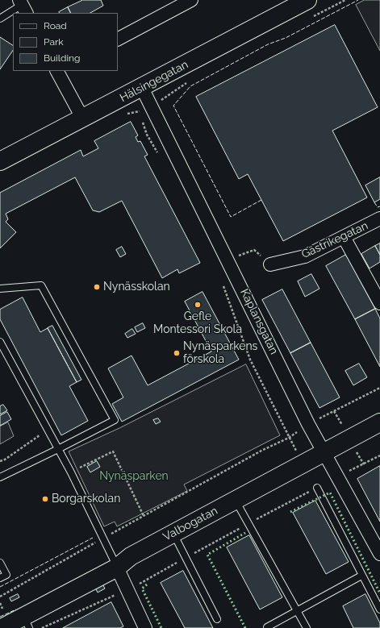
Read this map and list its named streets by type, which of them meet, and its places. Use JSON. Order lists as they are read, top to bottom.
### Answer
{
  "streets": {
    "street": [
      "Hälsingegatan",
      "Gästrikegatan",
      "Kaplansgatan",
      "Valbogatan"
    ]
  },
  "crossings": [
    ["Hälsingegatan", "Kaplansgatan"],
    ["Kaplansgatan", "Valbogatan"]
  ],
  "parks": ["Nynäsparken"],
  "places": [
    "Nynässkolan",
    "Gefle Montessori Skola",
    "Nynäsparkens förskola",
    "Borgarskolan"
  ],
  "legend": ["Road", "Park", "Building"]
}
